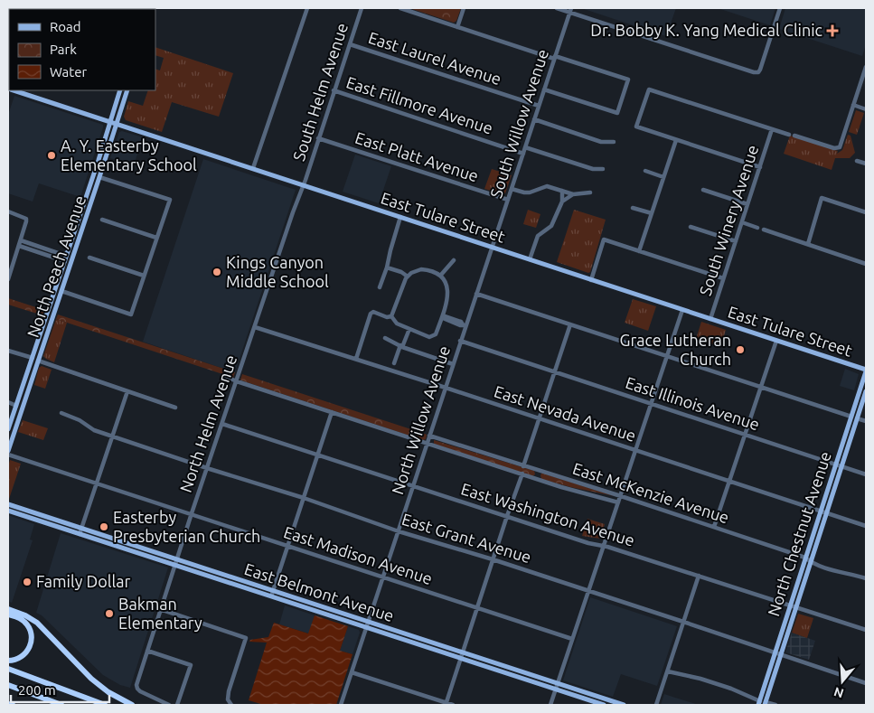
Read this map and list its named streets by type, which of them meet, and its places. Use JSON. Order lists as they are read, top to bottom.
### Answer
{
  "streets": {
    "main road": [
      "East Tulare Street",
      "North Peach Avenue",
      "North Chestnut Avenue",
      "East Belmont Avenue"
    ],
    "street": [
      "East Laurel Avenue",
      "South Helm Avenue",
      "East Fillmore Avenue",
      "South Willow Avenue",
      "East Platt Avenue",
      "South Winery Avenue",
      "East Illinois Avenue",
      "East Nevada Avenue",
      "North Willow Avenue",
      "North Helm Avenue",
      "East McKenzie Avenue",
      "East Washington Avenue",
      "East Grant Avenue",
      "East Madison Avenue"
    ]
  },
  "crossings": [
    ["East Laurel Avenue", "South Helm Avenue"],
    ["East Laurel Avenue", "South Willow Avenue"],
    ["South Helm Avenue", "East Fillmore Avenue"],
    ["South Helm Avenue", "East Platt Avenue"],
    ["South Helm Avenue", "East Tulare Street"],
    ["South Helm Avenue", "North Helm Avenue"],
    ["East Fillmore Avenue", "South Willow Avenue"],
    ["South Willow Avenue", "East Platt Avenue"],
    ["South Willow Avenue", "East Tulare Street"],
    ["South Willow Avenue", "North Willow Avenue"],
    ["East Tulare Street", "South Winery Avenue"],
    ["East Tulare Street", "North Peach Avenue"],
    ["East Tulare Street", "North Willow Avenue"],
    ["East Tulare Street", "North Helm Avenue"],
    ["East Tulare Street", "North Chestnut Avenue"],
    ["East Illinois Avenue", "North Willow Avenue"],
    ["East Illinois Avenue", "North Chestnut Avenue"],
    ["East Nevada Avenue", "North Willow Avenue"],
    ["East Nevada Avenue", "North Helm Avenue"],
    ["East Nevada Avenue", "North Chestnut Avenue"],
    ["North Willow Avenue", "East McKenzie Avenue"],
    ["North Willow Avenue", "East Washington Avenue"],
    ["North Willow Avenue", "East Grant Avenue"],
    ["North Willow Avenue", "East Madison Avenue"],
    ["North Willow Avenue", "East Belmont Avenue"],
    ["North Helm Avenue", "East McKenzie Avenue"],
    ["North Helm Avenue", "East Washington Avenue"],
    ["North Helm Avenue", "East Grant Avenue"],
    ["North Helm Avenue", "East Madison Avenue"],
    ["North Helm Avenue", "East Belmont Avenue"],
    ["East McKenzie Avenue", "North Chestnut Avenue"],
    ["East Washington Avenue", "North Chestnut Avenue"],
    ["North Chestnut Avenue", "East Grant Avenue"]
  ],
  "places": {
    "health": ["Dr. Bobby K. Yang Medical Clinic"],
    "other": [
      "A. Y. Easterby Elementary School",
      "Kings Canyon Middle School",
      "Grace Lutheran Church",
      "Easterby Presbyterian Church",
      "Family Dollar",
      "Bakman Elementary"
    ]
  },
  "legend": ["Road", "Park", "Water"],
  "scale_bar": "200 m",
  "north": "bottom"
}
